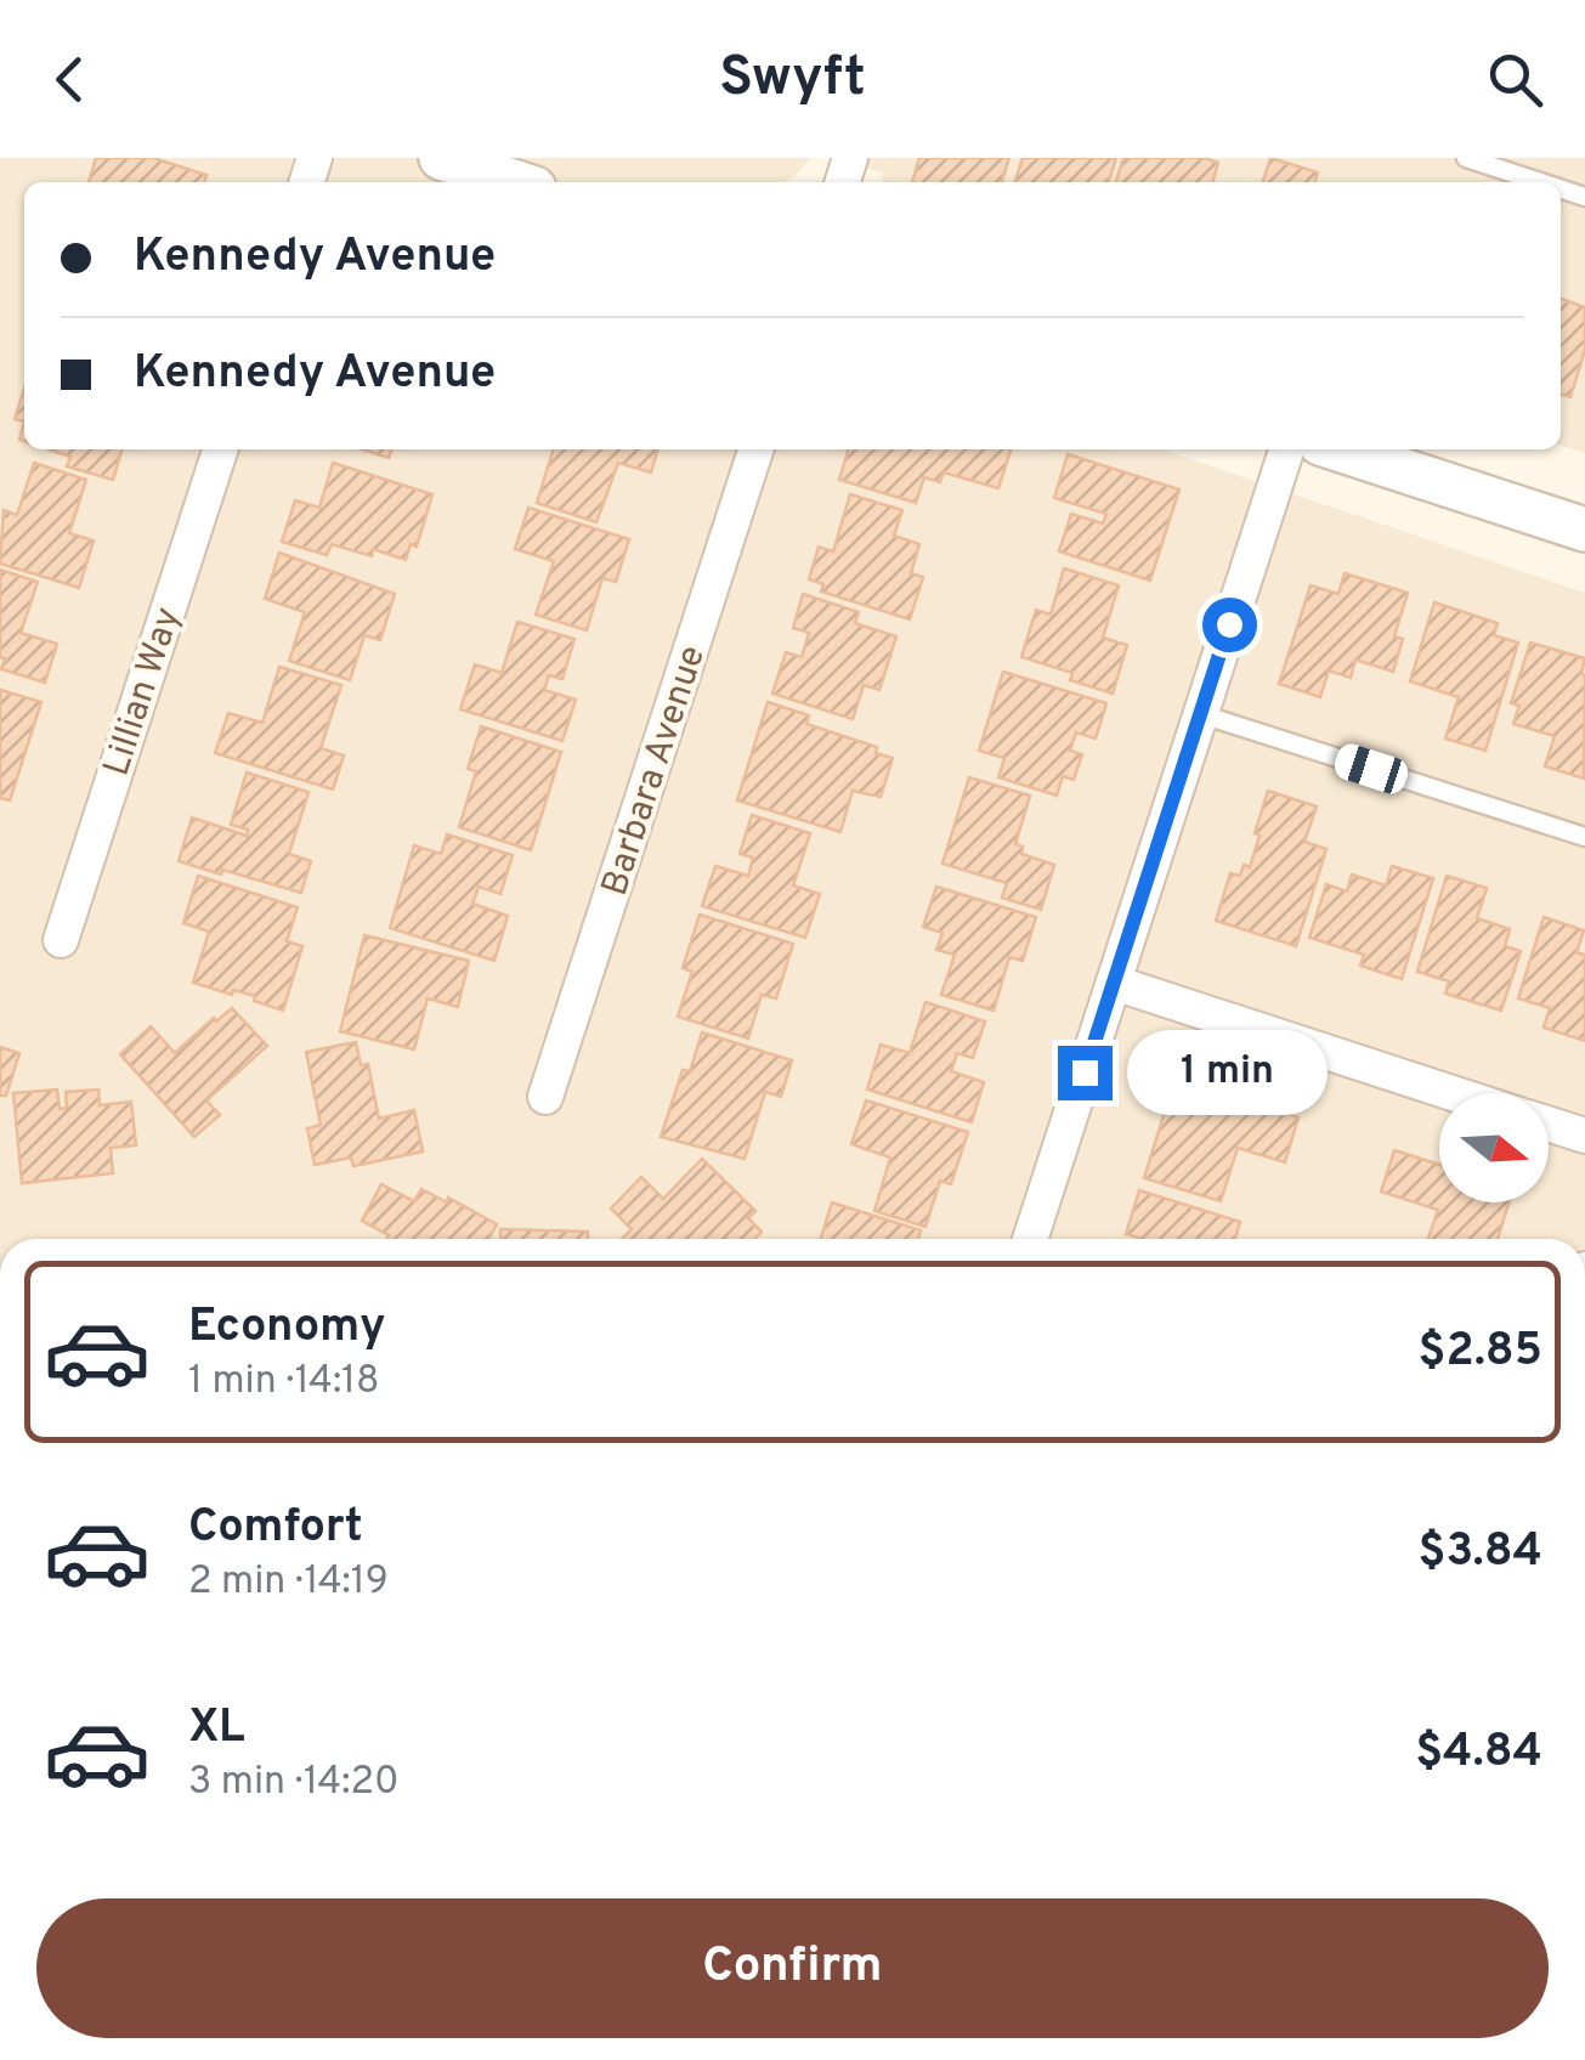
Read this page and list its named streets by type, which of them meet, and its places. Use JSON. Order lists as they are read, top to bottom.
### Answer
{
  "streets": {
    "street": ["Lillian Way", "Barbara Avenue"]
  },
  "north": "right",
  "page": {
    "header": "Swyft",
    "banner": ["Kennedy Avenue", "Kennedy Avenue"],
    "bubble": "1 min",
    "list": [
      {
        "name": "Economy",
        "note": "1 min · 14:18",
        "value": "$2.85"
      },
      {
        "name": "Comfort",
        "note": "2 min · 14:19",
        "value": "$3.84"
      },
      {
        "name": "XL",
        "note": "3 min · 14:20",
        "value": "$4.84"
      }
    ],
    "buttons": "Confirm"
  }
}
